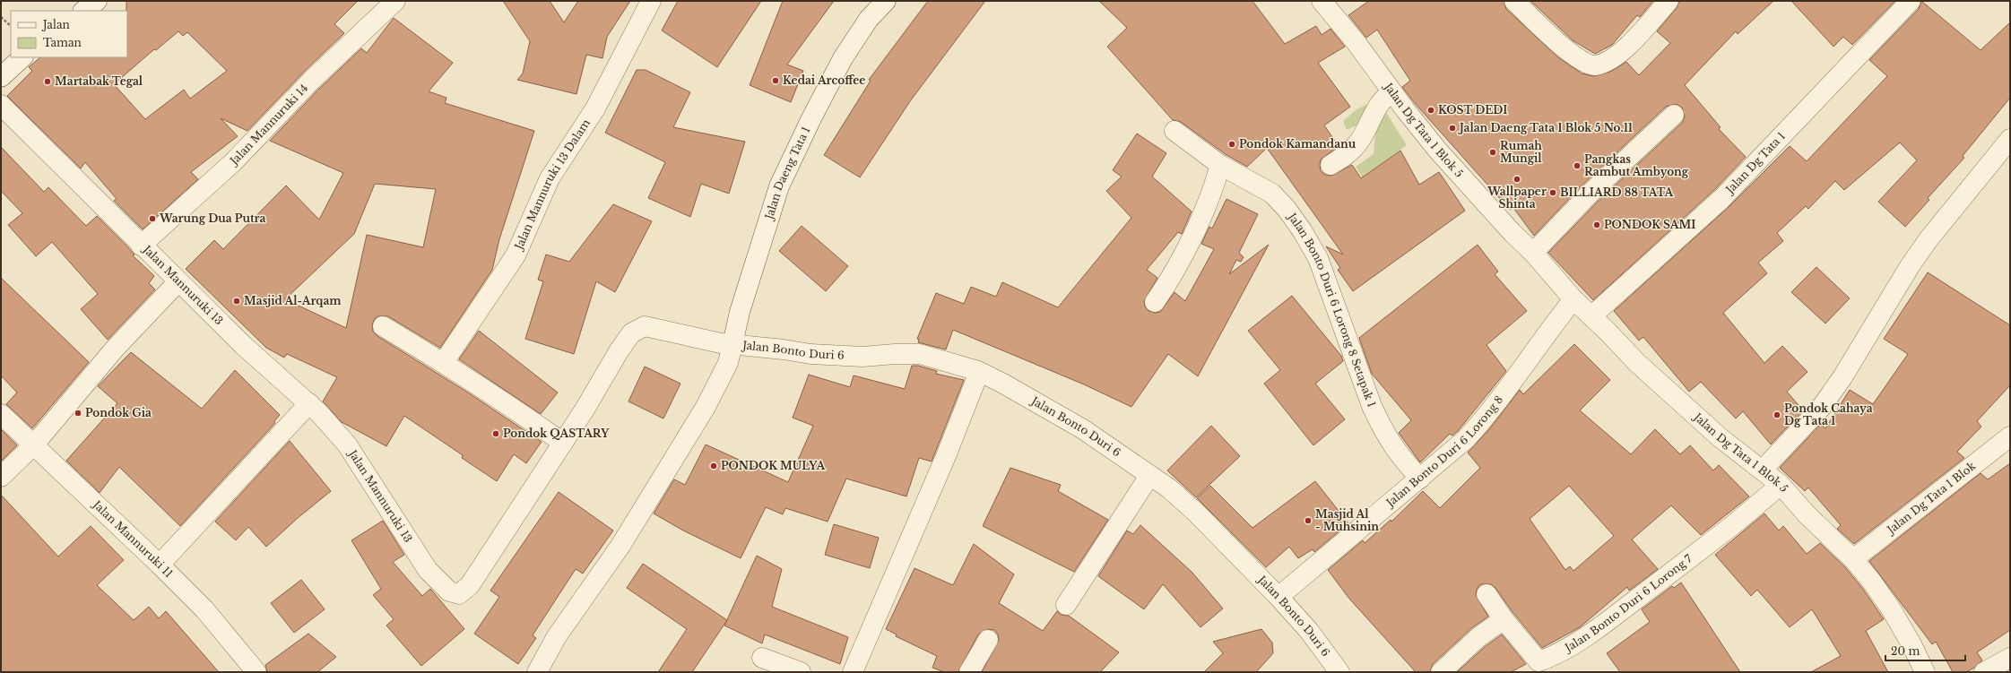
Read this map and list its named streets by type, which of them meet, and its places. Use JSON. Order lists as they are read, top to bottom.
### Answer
{
  "streets": {
    "street": [
      "Jalan Mannuruki 14",
      "Jalan Dg Tata 1 Blok 5",
      "Jalan Dg Tata 1",
      "Jalan Daeng Tata 1",
      "Jalan Mannuruki 13 Dalam",
      "Jalan Mannuruki 13",
      "Jalan Bonto Duri 6 Lorong 8 Setapak 1",
      "Jalan Bonto Duri 6",
      "Jalan Bonto Duri 6 Lorong 8",
      "Jalan Dg Tata 1 Blok",
      "Jalan Mannuruki 11",
      "Jalan Bonto Duri 6 Lorong 7"
    ]
  },
  "crossings": [
    ["Jalan Mannuruki 14", "Jalan Mannuruki 13"],
    ["Jalan Dg Tata 1 Blok 5", "Jalan Dg Tata 1"],
    ["Jalan Dg Tata 1 Blok 5", "Jalan Bonto Duri 6 Lorong 8"],
    ["Jalan Dg Tata 1 Blok 5", "Jalan Dg Tata 1 Blok"],
    ["Jalan Dg Tata 1 Blok 5", "Jalan Bonto Duri 6 Lorong 7"],
    ["Jalan Daeng Tata 1", "Jalan Mannuruki 13"],
    ["Jalan Daeng Tata 1", "Jalan Bonto Duri 6"],
    ["Jalan Mannuruki 13", "Jalan Bonto Duri 6"],
    ["Jalan Bonto Duri 6 Lorong 8 Setapak 1", "Jalan Bonto Duri 6 Lorong 8"],
    ["Jalan Bonto Duri 6", "Jalan Bonto Duri 6 Lorong 8"]
  ],
  "places": [
    "Kedai Arcoffee",
    "Martabak Tegal",
    "KOST DEDI",
    "Jalan Daeng Tata 1 Blok 5 No.11",
    "Pondok Kamandanu",
    "Rumah Mungil",
    "Pangkas Rambut Ambyong",
    "Wallpaper Shinta",
    "BILLIARD 88 TATA",
    "Warung Dua Putra",
    "PONDOK SAMI",
    "Masjid Al-Arqam",
    "Pondok Gia",
    "Pondok Cahaya Dg Tata 1",
    "Pondok QASTARY",
    "PONDOK MULYA",
    "Masjid Al - Muhsinin"
  ],
  "legend": ["Jalan", "Taman"],
  "scale_bar": "20 m"
}
